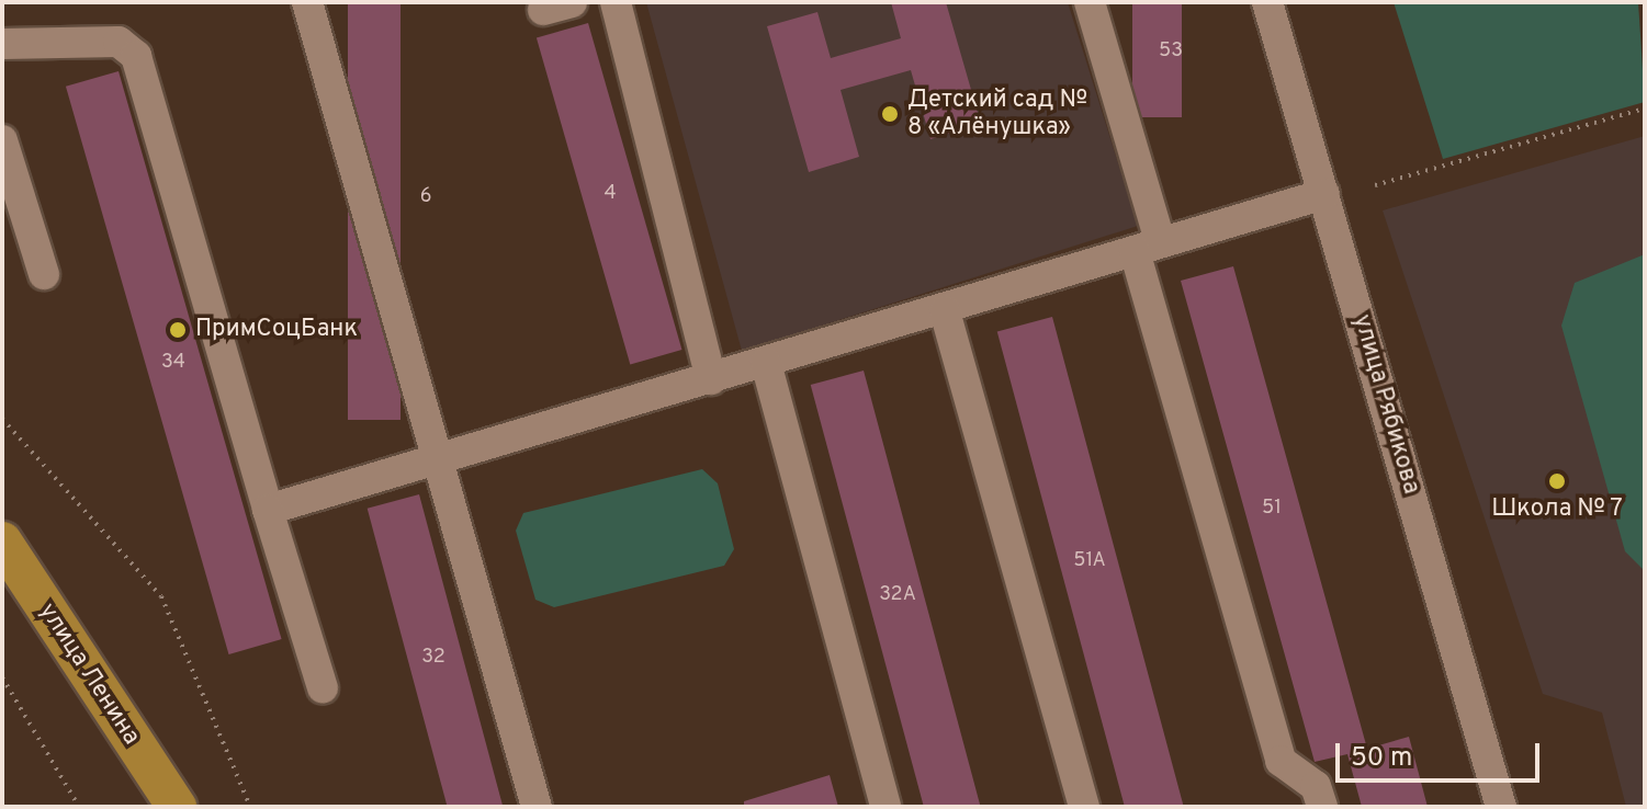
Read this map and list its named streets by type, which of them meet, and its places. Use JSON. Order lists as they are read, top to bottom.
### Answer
{
  "streets": {
    "main road": ["улица Ленина"],
    "street": ["улица Рябикова"]
  },
  "places": ["Детский сад № 8 «Алёнушка»", "ПримСоцБанк", "Школа № 7"],
  "house_numbers": [
    "53",
    "4",
    "6",
    "34",
    "51",
    "51А",
    "32А",
    "32"
  ],
  "scale_bar": "50 m"
}
